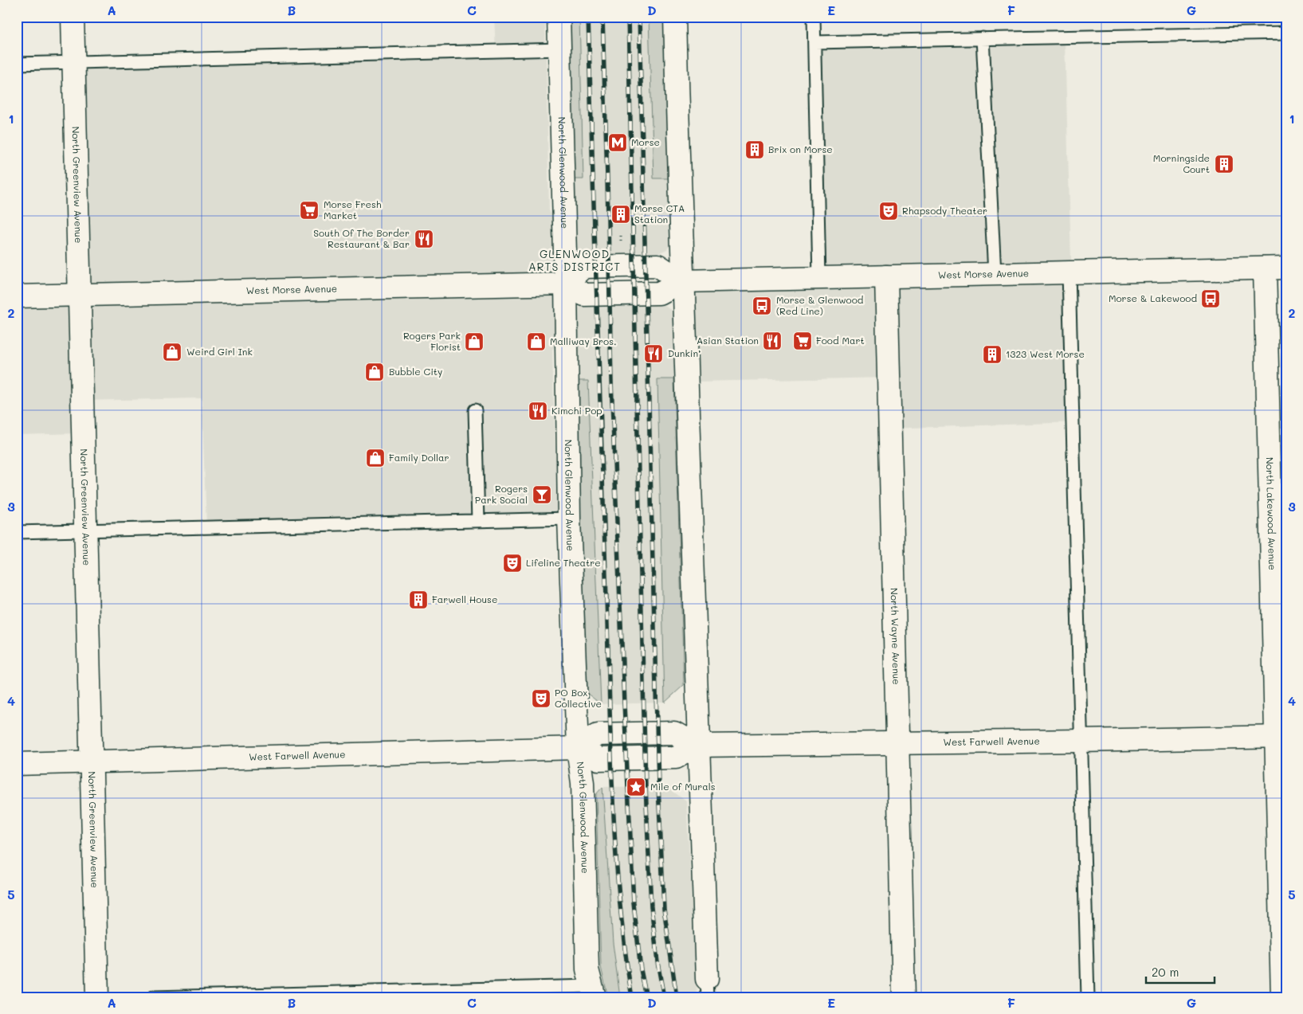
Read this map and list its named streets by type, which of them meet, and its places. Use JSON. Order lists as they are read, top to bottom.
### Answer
{
  "streets": {
    "street": [
      "North Glenwood Avenue",
      "North Greenview Avenue",
      "West Morse Avenue",
      "North Lakewood Avenue",
      "North Wayne Avenue",
      "West Farwell Avenue"
    ]
  },
  "crossings": [
    ["North Glenwood Avenue", "West Morse Avenue"],
    ["North Glenwood Avenue", "West Farwell Avenue"],
    ["North Greenview Avenue", "West Morse Avenue"],
    ["North Greenview Avenue", "West Farwell Avenue"],
    ["West Morse Avenue", "North Lakewood Avenue"],
    ["West Morse Avenue", "North Wayne Avenue"],
    ["North Lakewood Avenue", "West Farwell Avenue"],
    ["North Wayne Avenue", "West Farwell Avenue"]
  ],
  "districts": ["GLENWOOD ARTS DISTRICT"],
  "places": {
    "metro station": ["Morse"],
    "building": [
      "Brix on Morse",
      "Morningside Court",
      "Morse CTA Station",
      "1323 West Morse",
      "Farwell House"
    ],
    "supermarket": ["Morse Fresh Market", "Food Mart"],
    "theatre": ["Rhapsody Theater", "Lifeline Theatre", "PO Box Collective"],
    "restaurant": [
      "South Of The Border Restaurant & Bar",
      "Asian Station",
      "Dunkin'",
      "Kimchi Pop"
    ],
    "bus stop": ["Morse & Lakewood", "Morse & Glenwood (Red Line)"],
    "shop": [
      "Rogers Park Florist",
      "Malliway Bros.",
      "Weird Girl Ink",
      "Bubble City",
      "Family Dollar"
    ],
    "bar": ["Rogers Park Social"],
    "place": ["Mile of Murals"]
  },
  "scale_bar": "20 m",
  "grid": {
    "columns": [
      "A",
      "B",
      "C",
      "D",
      "E",
      "F",
      "G"
    ],
    "rows": [
      "1",
      "2",
      "3",
      "4",
      "5"
    ]
  }
}
